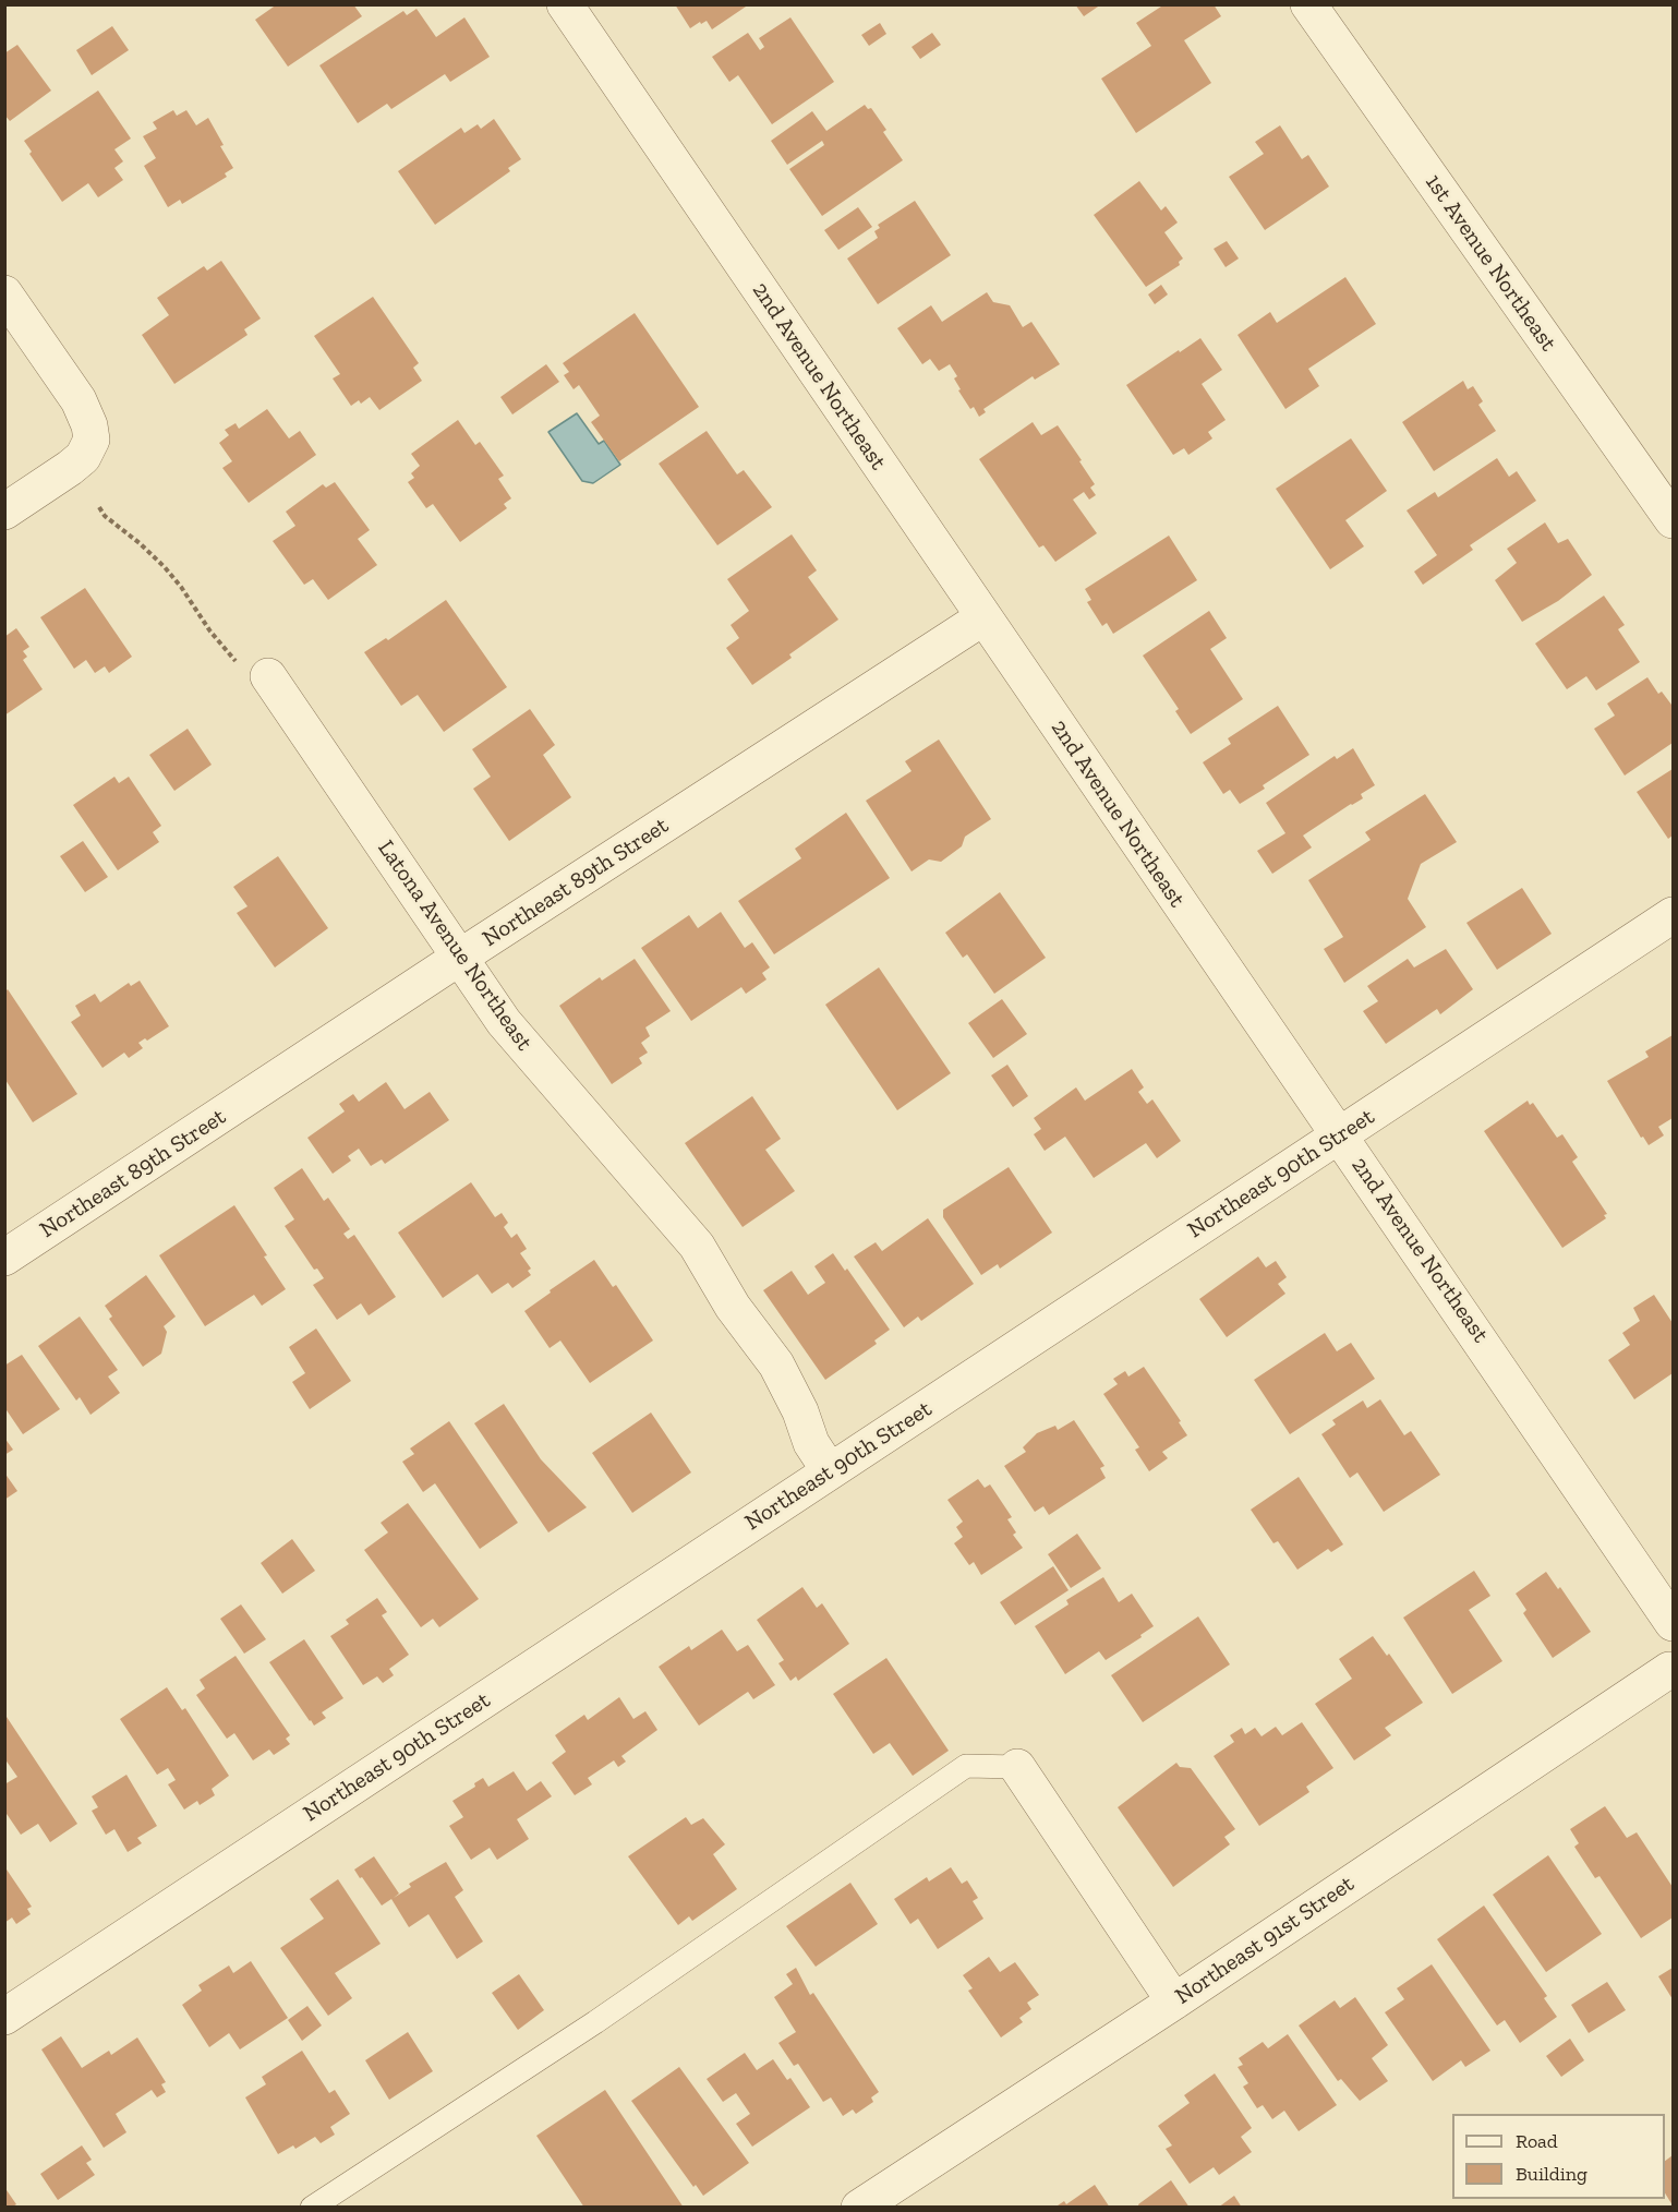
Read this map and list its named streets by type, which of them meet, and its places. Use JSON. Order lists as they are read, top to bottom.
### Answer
{
  "streets": {
    "street": [
      "1st Avenue Northeast",
      "2nd Avenue Northeast",
      "Northeast 89th Street",
      "Latona Avenue Northeast",
      "Northeast 90th Street",
      "Northeast 91st Street"
    ]
  },
  "crossings": [
    ["2nd Avenue Northeast", "Northeast 89th Street"],
    ["2nd Avenue Northeast", "Northeast 90th Street"],
    ["Northeast 89th Street", "Latona Avenue Northeast"],
    ["Latona Avenue Northeast", "Northeast 90th Street"]
  ],
  "legend": ["Road", "Building"]
}
